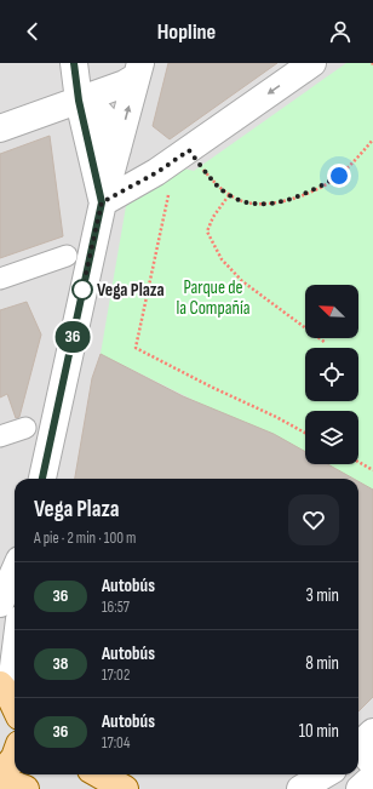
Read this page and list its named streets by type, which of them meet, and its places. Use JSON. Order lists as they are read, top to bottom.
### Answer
{
  "parks": ["Parque de la Compañía"],
  "places": ["Vega Plaza"],
  "lines": ["bus line 36"],
  "north": "top left",
  "page": {
    "header": "Hopline",
    "on_map": "36",
    "heading": ["Vega Plaza", "A pie · 2 min · 100 m"],
    "list": [
      {
        "mark": "36",
        "name": "Autobús",
        "note": "16:57",
        "value": "3 min"
      },
      {
        "mark": "38",
        "name": "Autobús",
        "note": "17:02",
        "value": "8 min"
      },
      {
        "mark": "36",
        "name": "Autobús",
        "note": "17:04",
        "value": "10 min"
      }
    ]
  }
}
